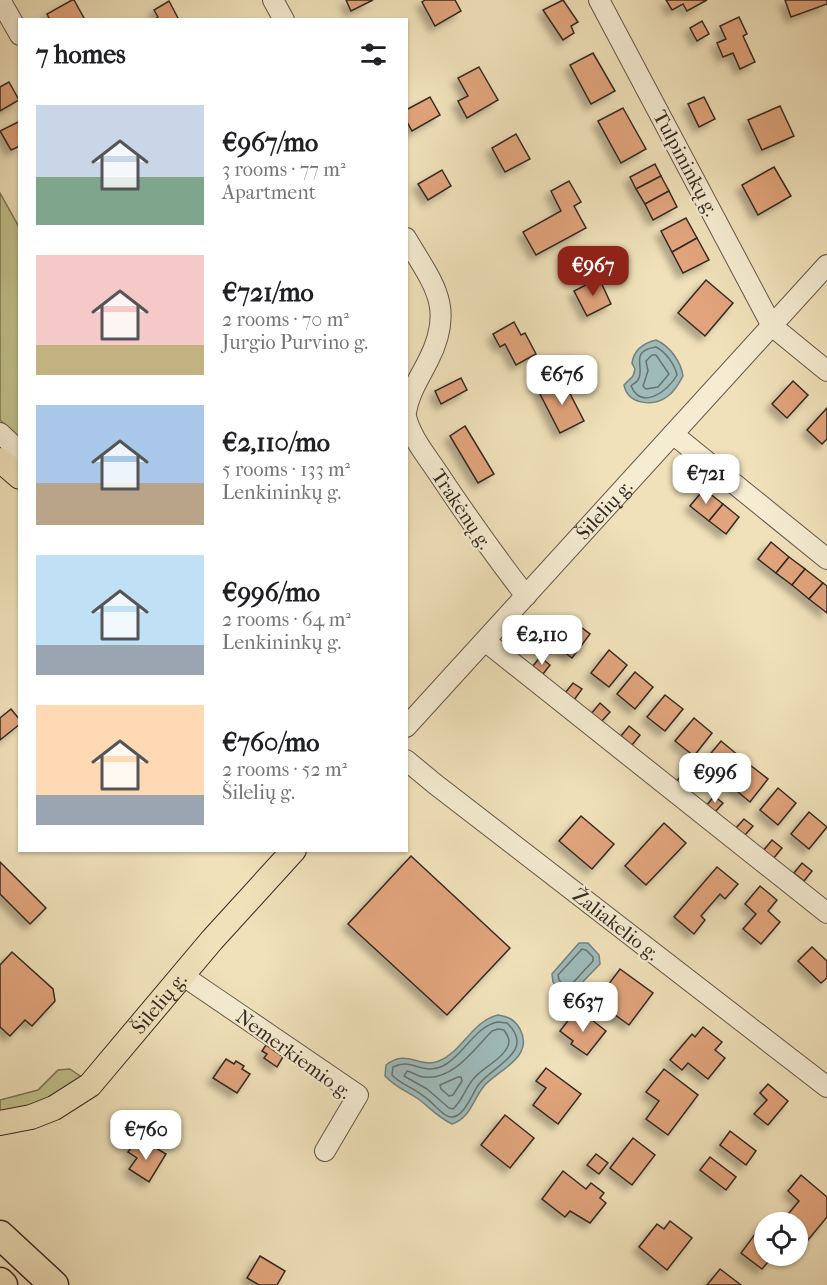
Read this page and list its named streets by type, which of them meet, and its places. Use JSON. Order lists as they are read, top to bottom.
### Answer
{
  "streets": {
    "main road": ["Šilelių g."],
    "street": [
      "Tulpininkų g.",
      "Trakėnų g.",
      "Žaliakelio g.",
      "Nemerkiemio g."
    ]
  },
  "crossings": [
    ["Tulpininkų g.", "Šilelių g."],
    ["Trakėnų g.", "Šilelių g."],
    ["Šilelių g.", "Nemerkiemio g."]
  ],
  "page": {
    "heading": "7 homes",
    "list": [
      {
        "name": "€967/mo",
        "note": "3 rooms · 77 m² · Apartment"
      },
      {
        "name": "€721/mo",
        "note": "2 rooms · 70 m² · Jurgio Purvino g."
      },
      {
        "name": "€2,110/mo",
        "note": "5 rooms · 133 m² · Lenkininkų g."
      },
      {
        "name": "€996/mo",
        "note": "2 rooms · 64 m² · Lenkininkų g."
      },
      {
        "name": "€760/mo",
        "note": "2 rooms · 52 m² · Šilelių g."
      }
    ],
    "price": [
      "€967",
      "€676",
      "€721",
      "€2,110",
      "€996",
      "€637",
      "€760"
    ]
  }
}
